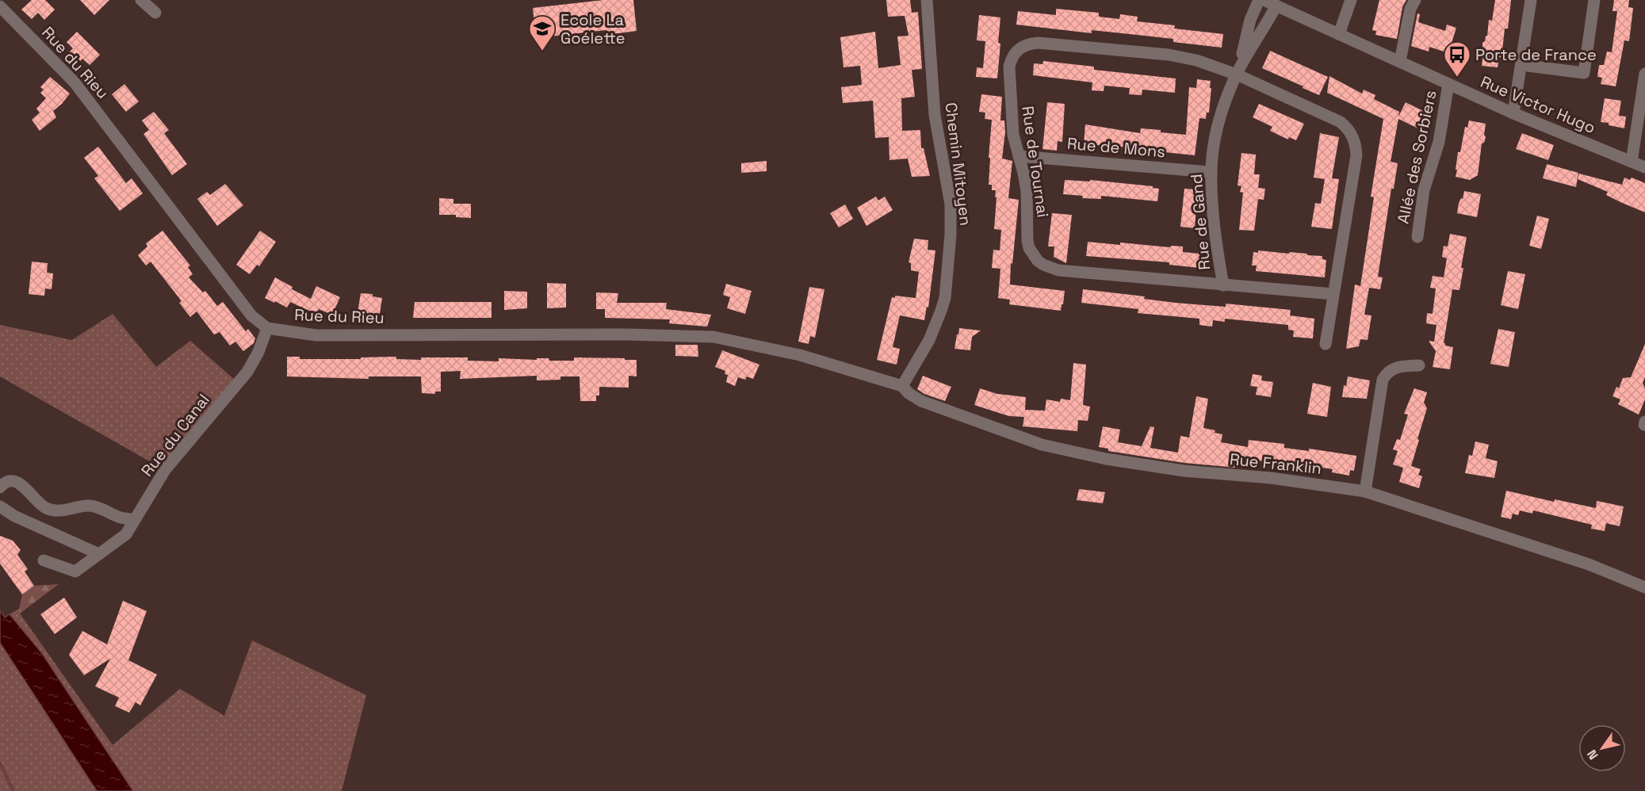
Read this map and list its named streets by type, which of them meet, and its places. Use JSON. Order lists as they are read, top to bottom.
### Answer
{
  "streets": {
    "street": [
      "Rue du Rieu",
      "Rue Victor Hugo",
      "Rue de Mons",
      "Allée des Sorbiers",
      "Rue de Tournai",
      "Chemin Mitoyen",
      "Rue de Gand",
      "Rue du Canal",
      "Rue Franklin"
    ]
  },
  "crossings": [
    ["Rue du Rieu", "Chemin Mitoyen"],
    ["Rue du Rieu", "Rue du Canal"],
    ["Rue du Rieu", "Rue Franklin"],
    ["Rue Victor Hugo", "Allée des Sorbiers"],
    ["Rue de Mons", "Rue de Tournai"],
    ["Rue de Mons", "Rue de Gand"],
    ["Rue de Tournai", "Rue de Gand"],
    ["Chemin Mitoyen", "Rue Franklin"]
  ],
  "places": {
    "school or university": ["Ecole La Goélette"],
    "bus stop": ["Porte de France"]
  },
  "north": "bottom left"
}
